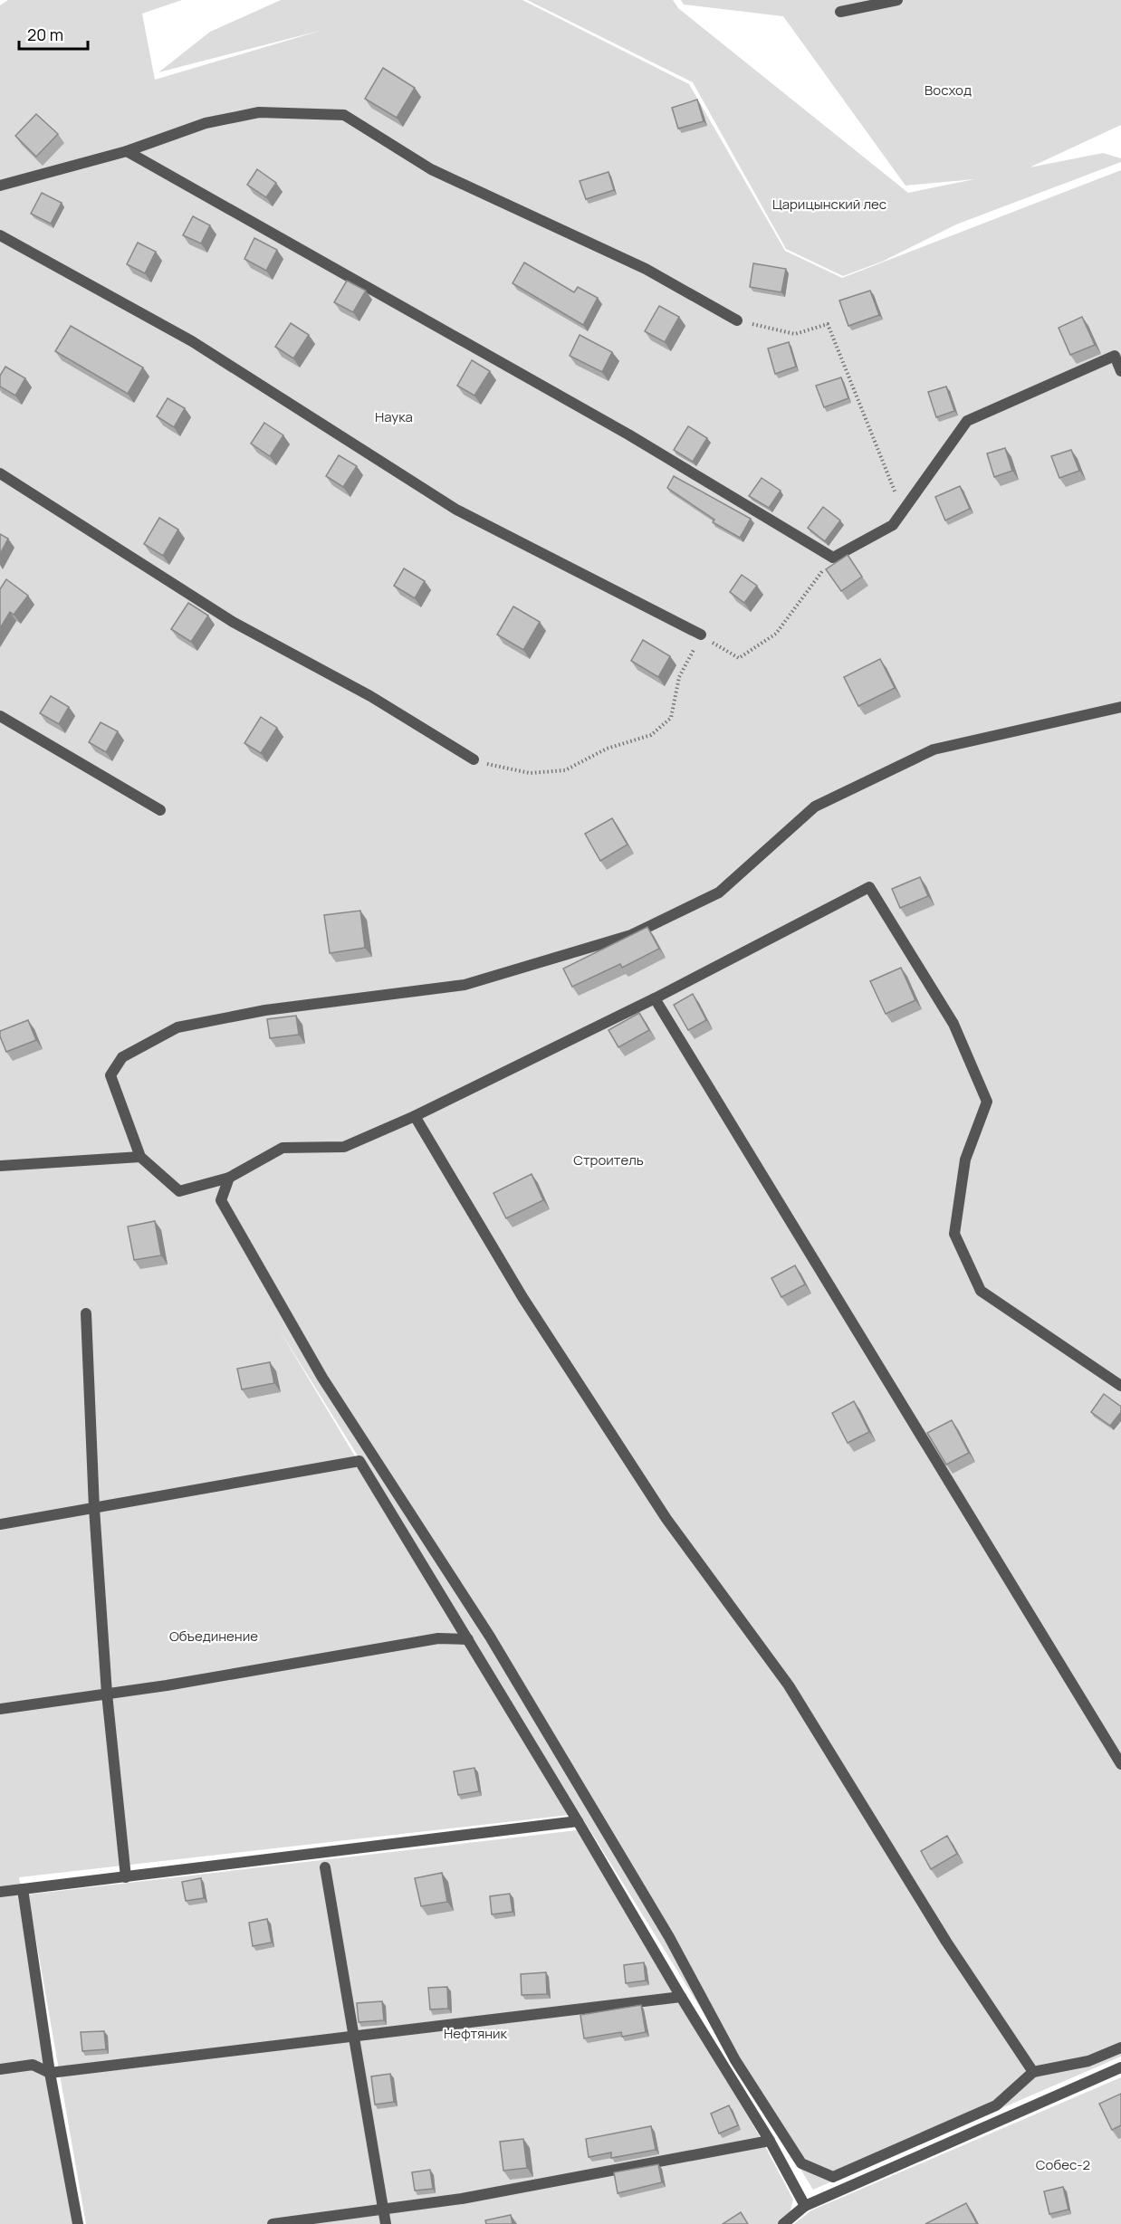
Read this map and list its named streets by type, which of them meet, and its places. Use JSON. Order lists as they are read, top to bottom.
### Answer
{
  "parks": [
    "Восход",
    "Царицынский лес",
    "Наука",
    "Строитель",
    "Объединение",
    "Нефтяник",
    "Собес-2"
  ],
  "scale_bar": "20 m"
}
